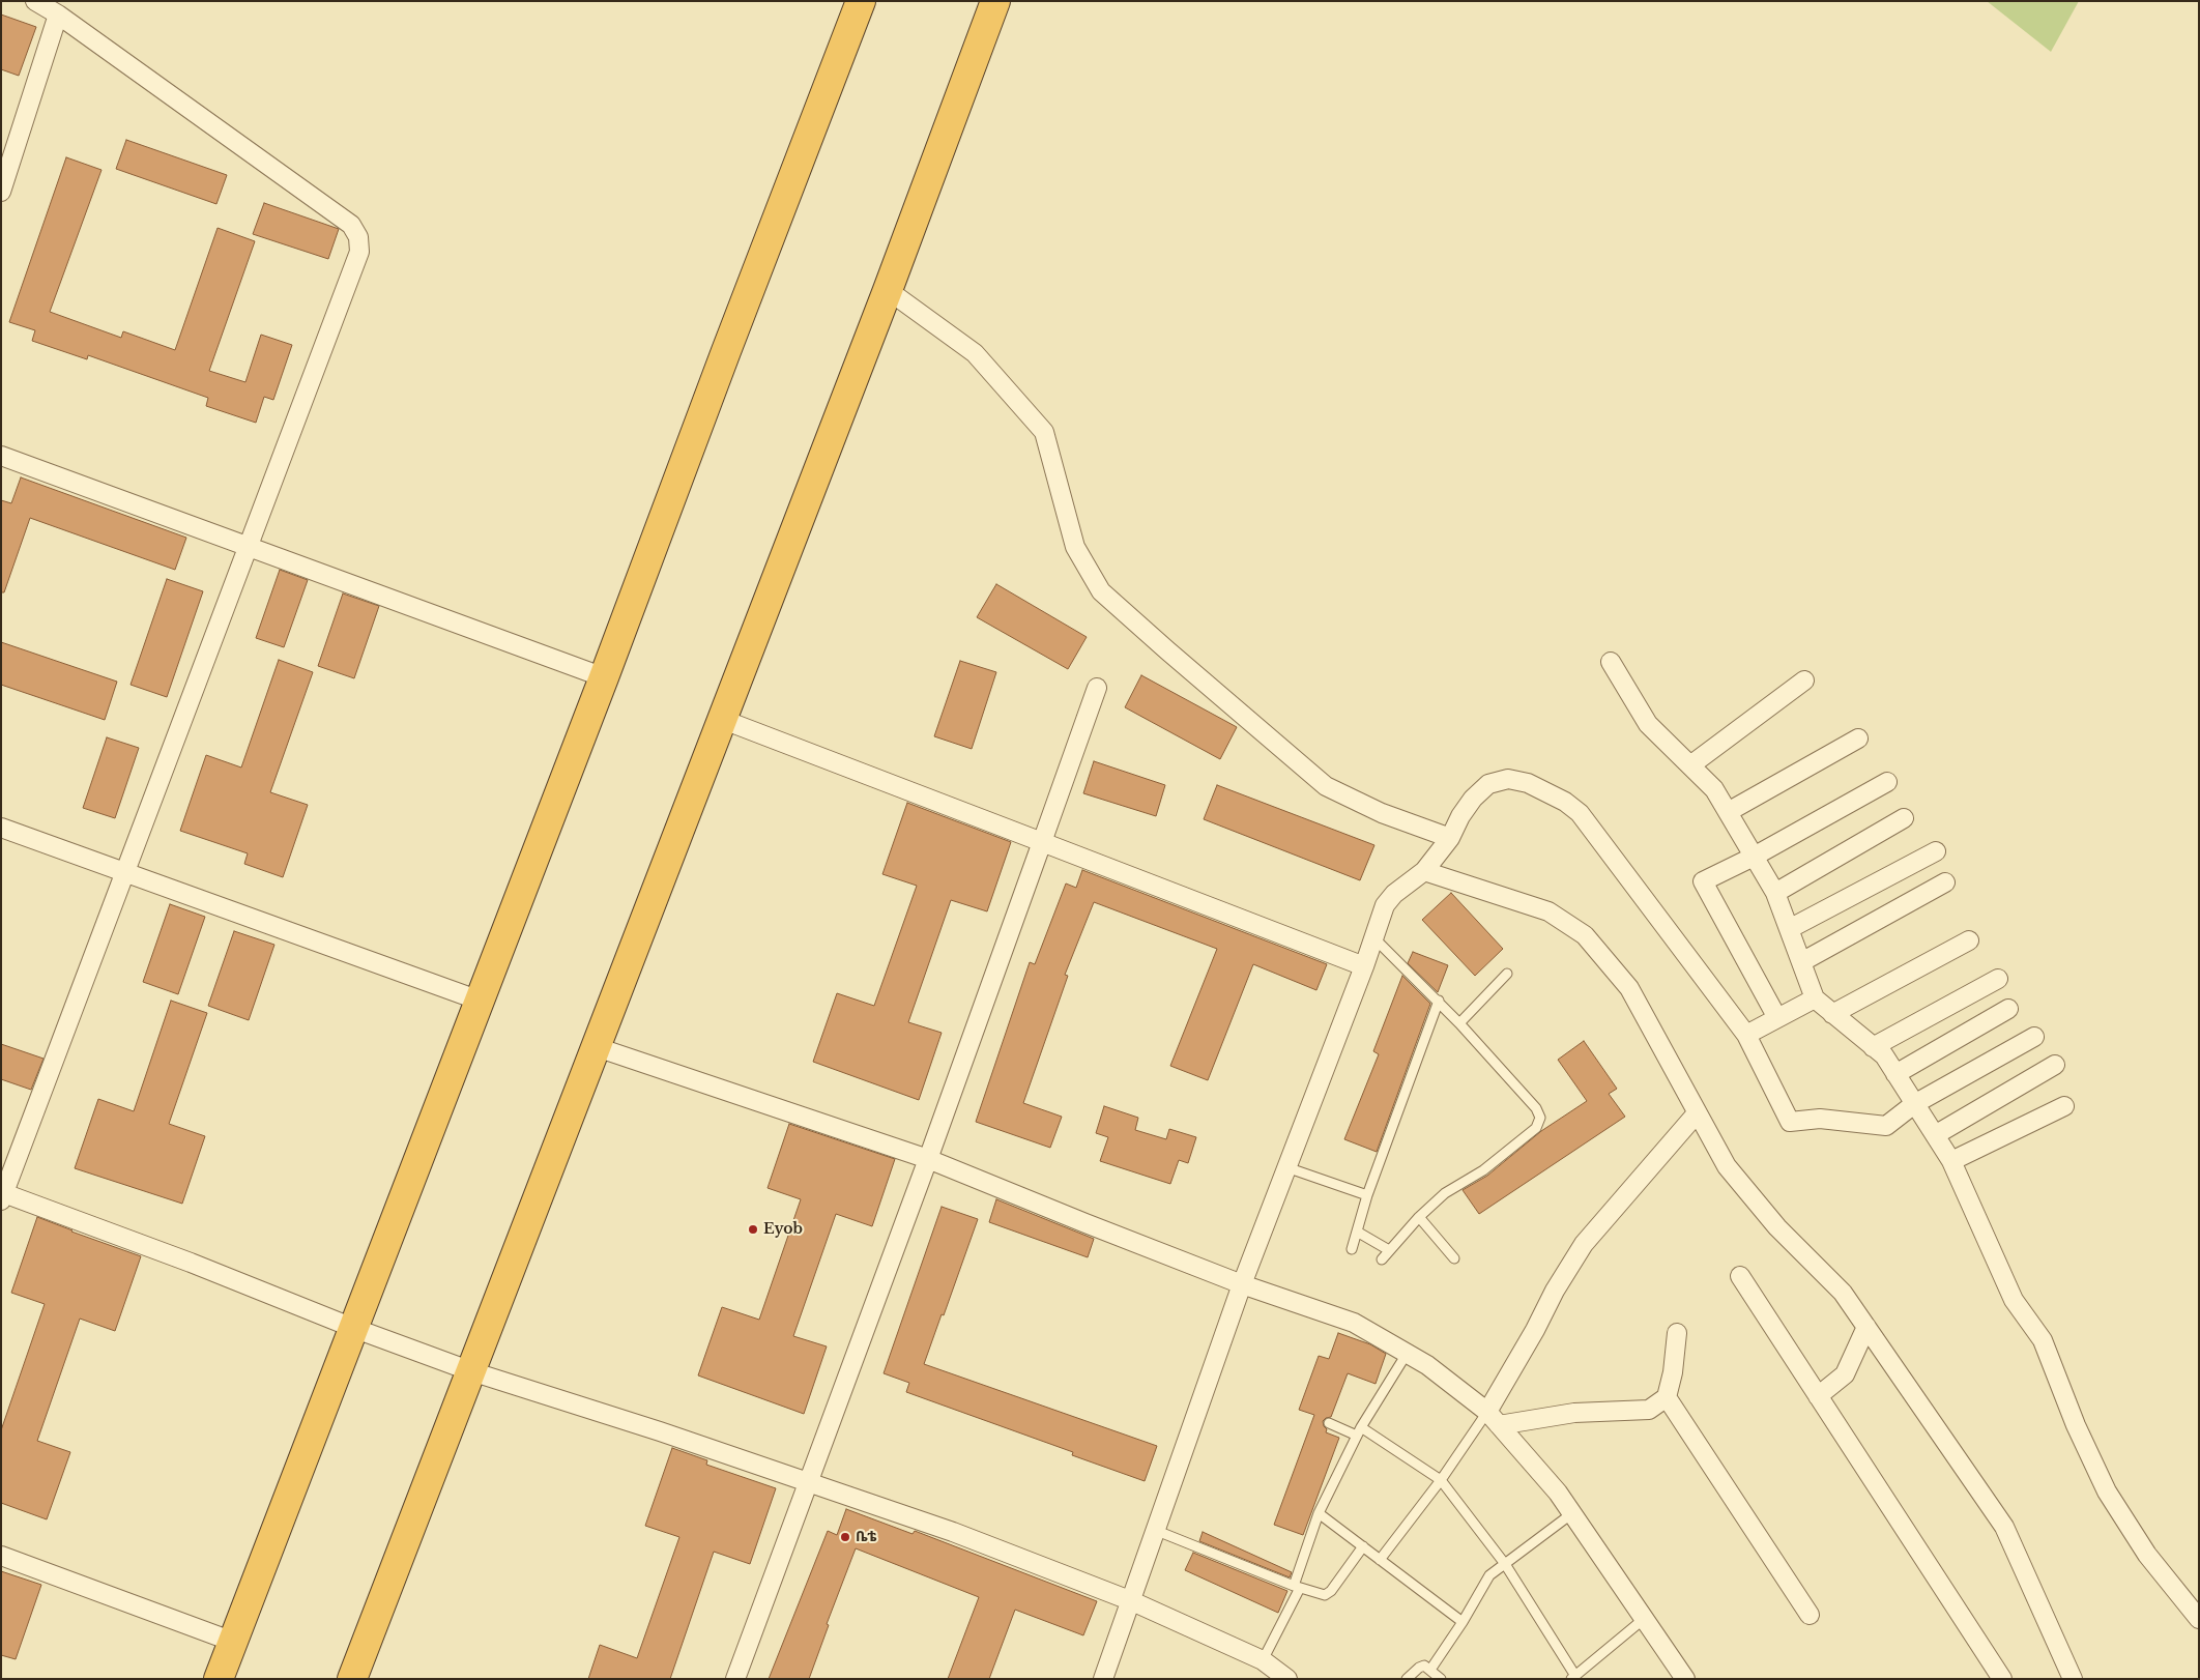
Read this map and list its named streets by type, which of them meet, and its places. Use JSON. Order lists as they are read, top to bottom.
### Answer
{
  "places": ["Eyob", "ቤቴ"]
}
